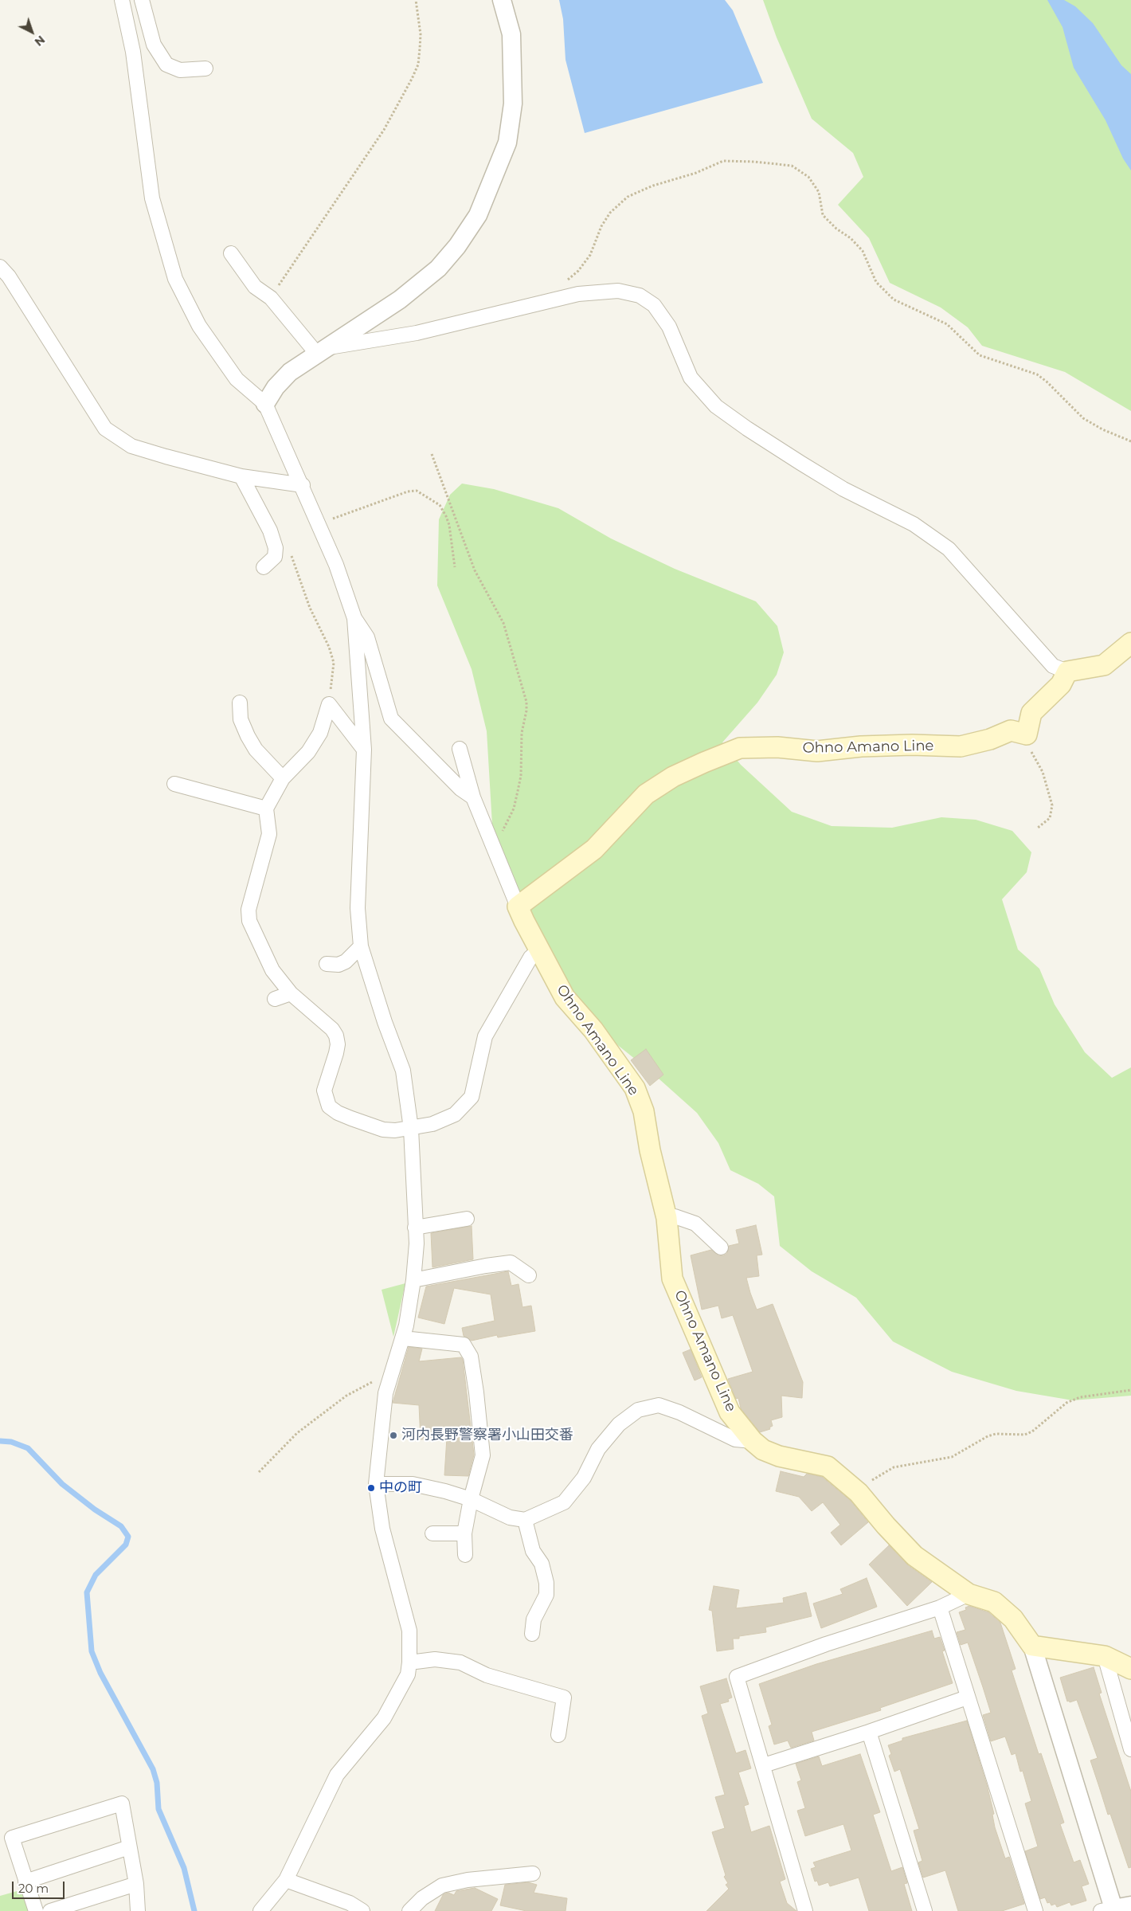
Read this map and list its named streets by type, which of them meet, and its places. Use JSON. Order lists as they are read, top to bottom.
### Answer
{
  "streets": {
    "main road": ["Ohno Amano Line"]
  },
  "places": ["河内長野警察署小山田交番", "中の町"],
  "scale_bar": "20 m",
  "north": "bottom right"
}
